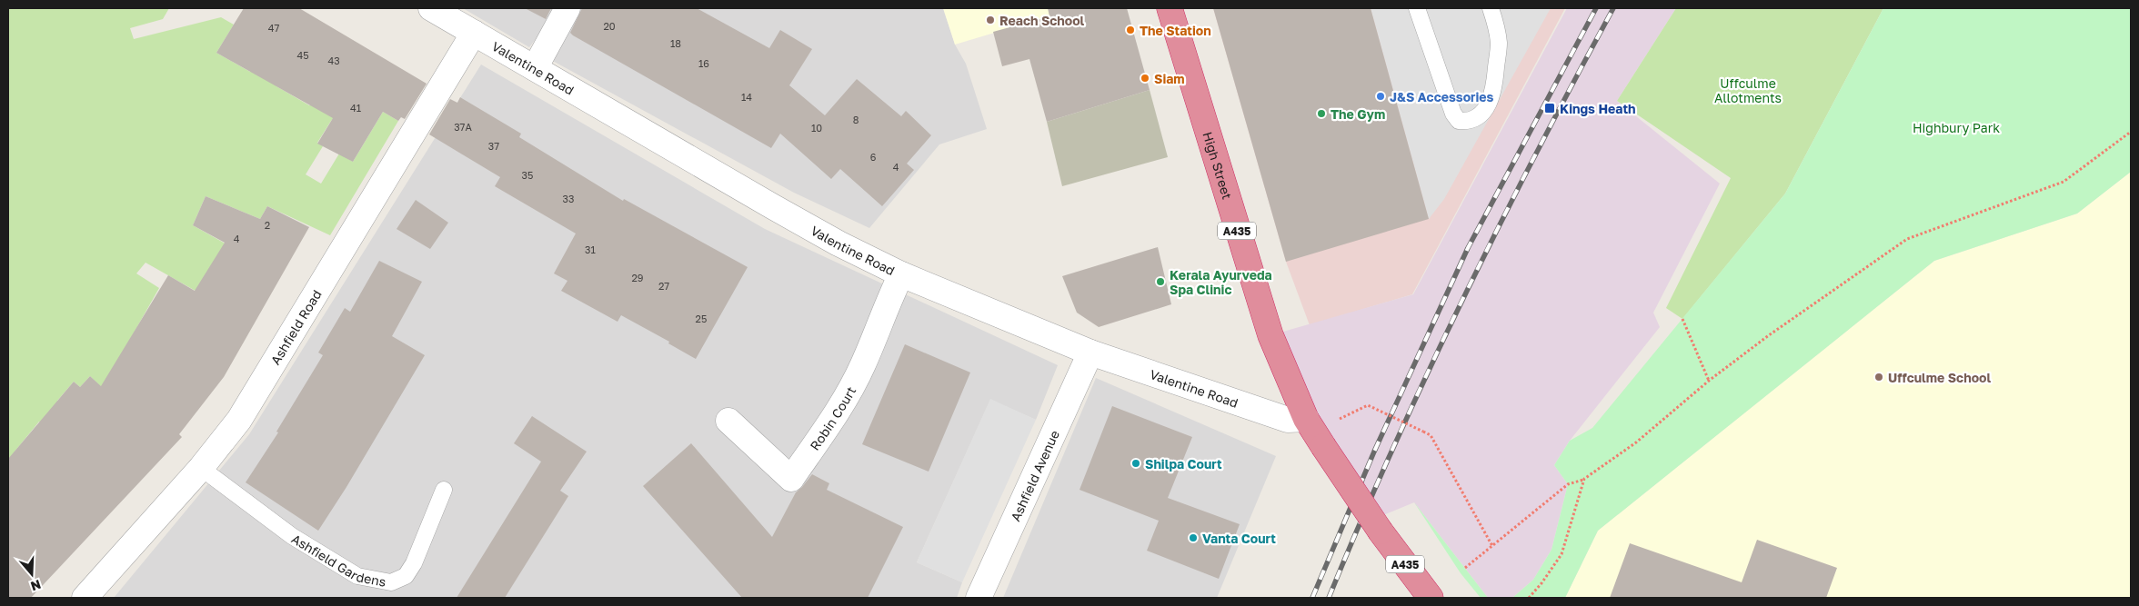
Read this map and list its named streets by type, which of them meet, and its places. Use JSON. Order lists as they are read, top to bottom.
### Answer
{
  "streets": {
    "highway": ["High Street", "A435"],
    "street": [
      "Valentine Road",
      "Ashfield Road",
      "Robin Court",
      "Ashfield Avenue"
    ],
    "lane": ["Ashfield Gardens"]
  },
  "crossings": [
    ["Valentine Road", "High Street"],
    ["Valentine Road", "Ashfield Road"],
    ["Valentine Road", "Robin Court"],
    ["Valentine Road", "Ashfield Avenue"],
    ["Ashfield Road", "Ashfield Gardens"]
  ],
  "parks": ["Uffculme Allotments", "Highbury Park"],
  "places": {
    "other": [
      "Reach School",
      "The Station",
      "Siam",
      "J&S Accessories",
      "The Gym",
      "Kerala Ayurveda Spa Clinic",
      "Uffculme School",
      "Shilpa Court",
      "Vanta Court"
    ],
    "transit": ["Kings Heath"]
  },
  "house_numbers": [
    "20",
    "47",
    "18",
    "45",
    "43",
    "16",
    "14",
    "41",
    "8",
    "37A",
    "10",
    "37",
    "6",
    "4",
    "35",
    "33",
    "2",
    "4",
    "31",
    "29",
    "27",
    "25"
  ],
  "north": "bottom"
}
